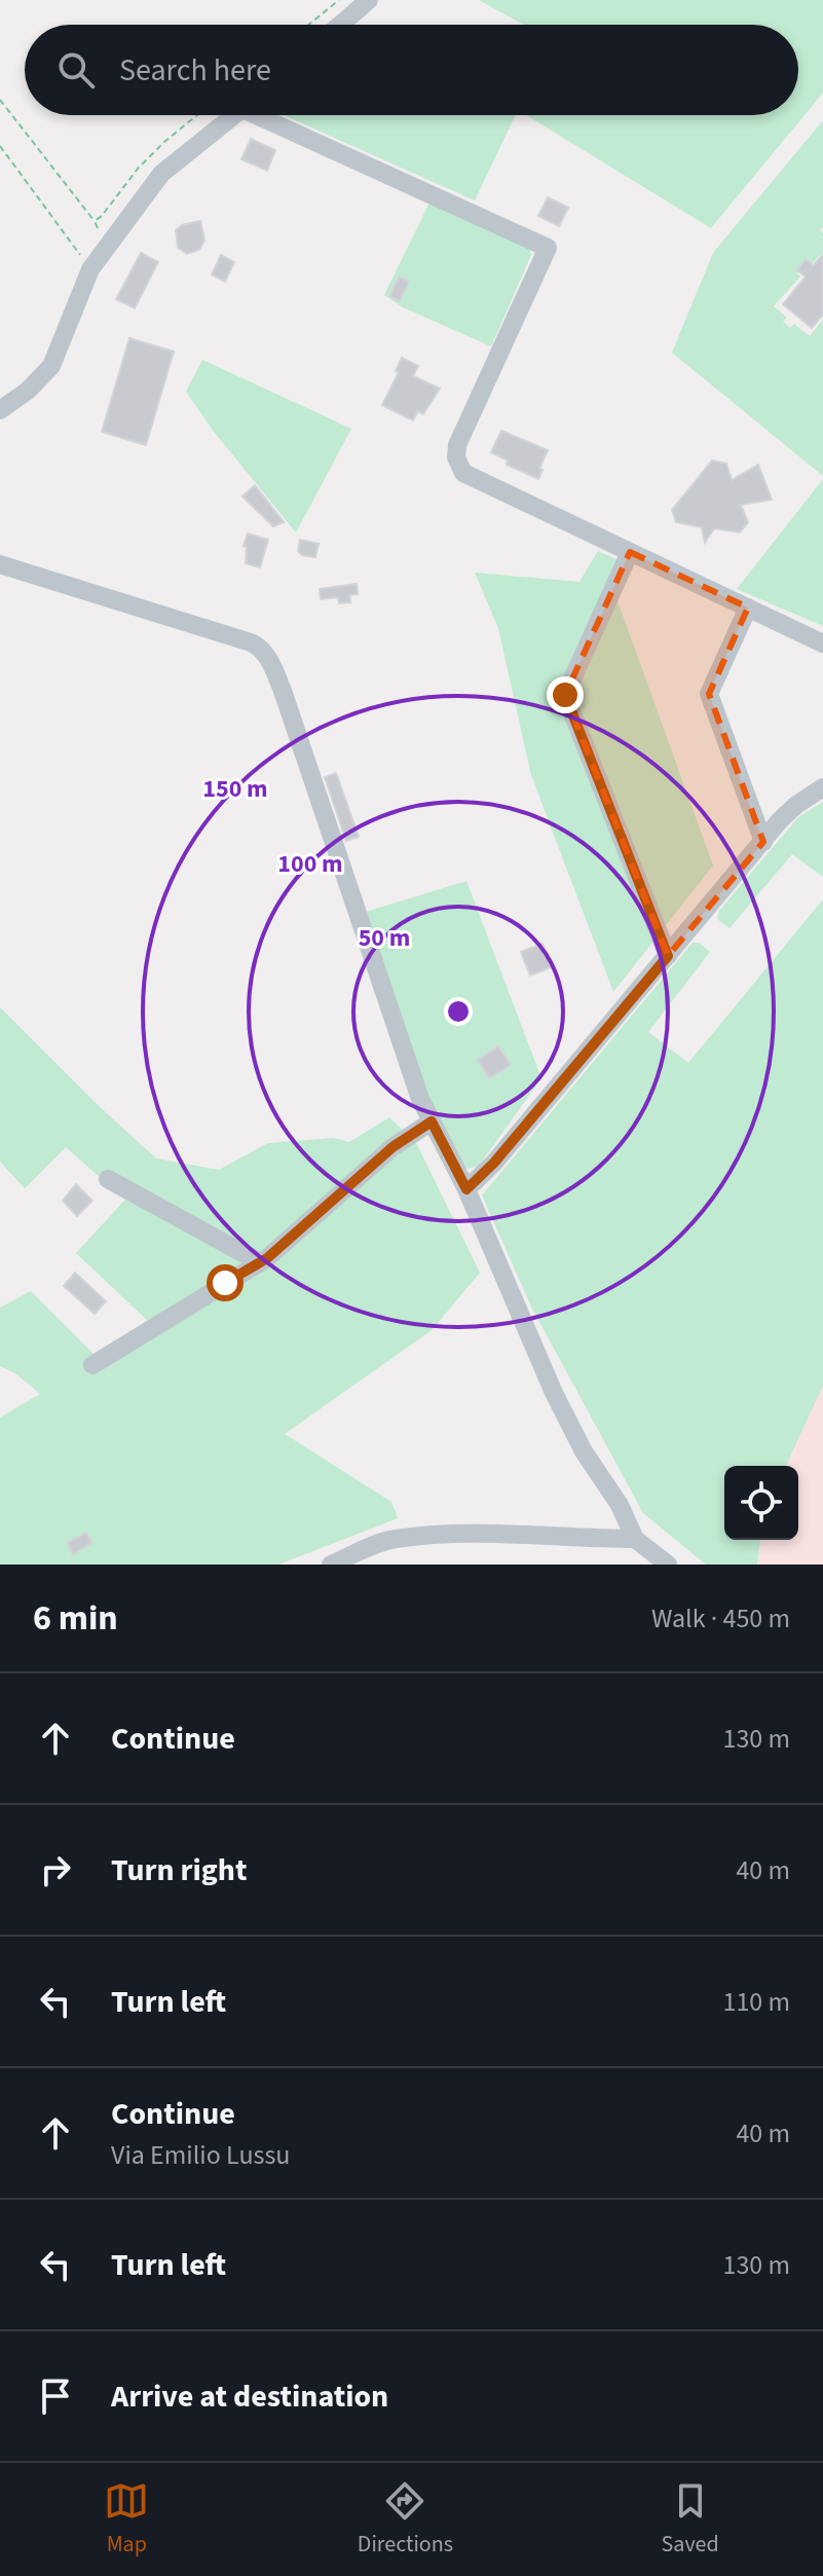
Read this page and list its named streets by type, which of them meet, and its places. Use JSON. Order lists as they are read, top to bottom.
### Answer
{
  "page": {
    "search": "Search here",
    "heading": ["6 min", "Walk · 450 m"],
    "list": [
      ["Continue", "130 m"],
      ["Turn right", "40 m"],
      ["Turn left", "110 m"],
      ["Continue", "Via Emilio Lussu", "40 m"],
      ["Turn left", "130 m"],
      "Arrive at destination"
    ],
    "nav": ["Map", "Directions", "Saved"]
  },
  "rings": ["150 m", "100 m", "50 m"]
}
